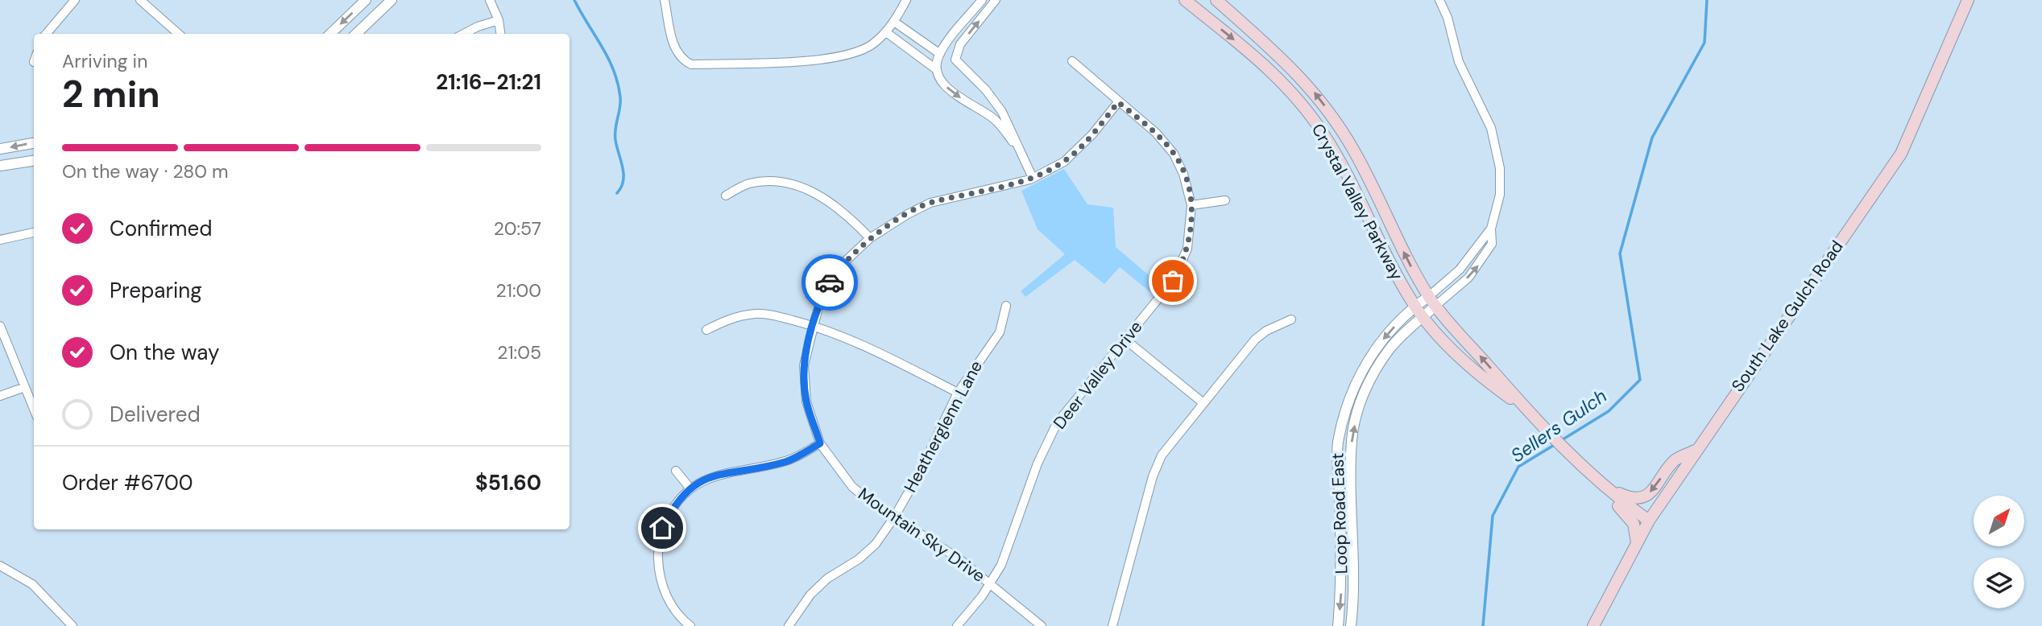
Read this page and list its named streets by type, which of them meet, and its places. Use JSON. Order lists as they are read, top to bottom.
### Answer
{
  "streets": {
    "main road": ["Crystal Valley Parkway", "South Lake Gulch Road"],
    "street": [
      "Deer Valley Drive",
      "Heatherglenn Lane",
      "Loop Road East",
      "Mountain Sky Drive"
    ]
  },
  "crossings": [
    ["Crystal Valley Parkway", "South Lake Gulch Road"],
    ["Crystal Valley Parkway", "Loop Road East"],
    ["Deer Valley Drive", "Mountain Sky Drive"],
    ["Heatherglenn Lane", "Mountain Sky Drive"]
  ],
  "water": ["Sellers Gulch"],
  "north": "top right",
  "page": {
    "heading": ["2 min", "Arriving in", "21:16–21:21"],
    "panel": ["Order #6700", "$51.60"],
    "bar": "On the way · 280 m",
    "list": [
      ["Confirmed", "20:57"],
      ["Preparing", "21:00"],
      ["On the way", "21:05"],
      "Delivered"
    ]
  }
}
